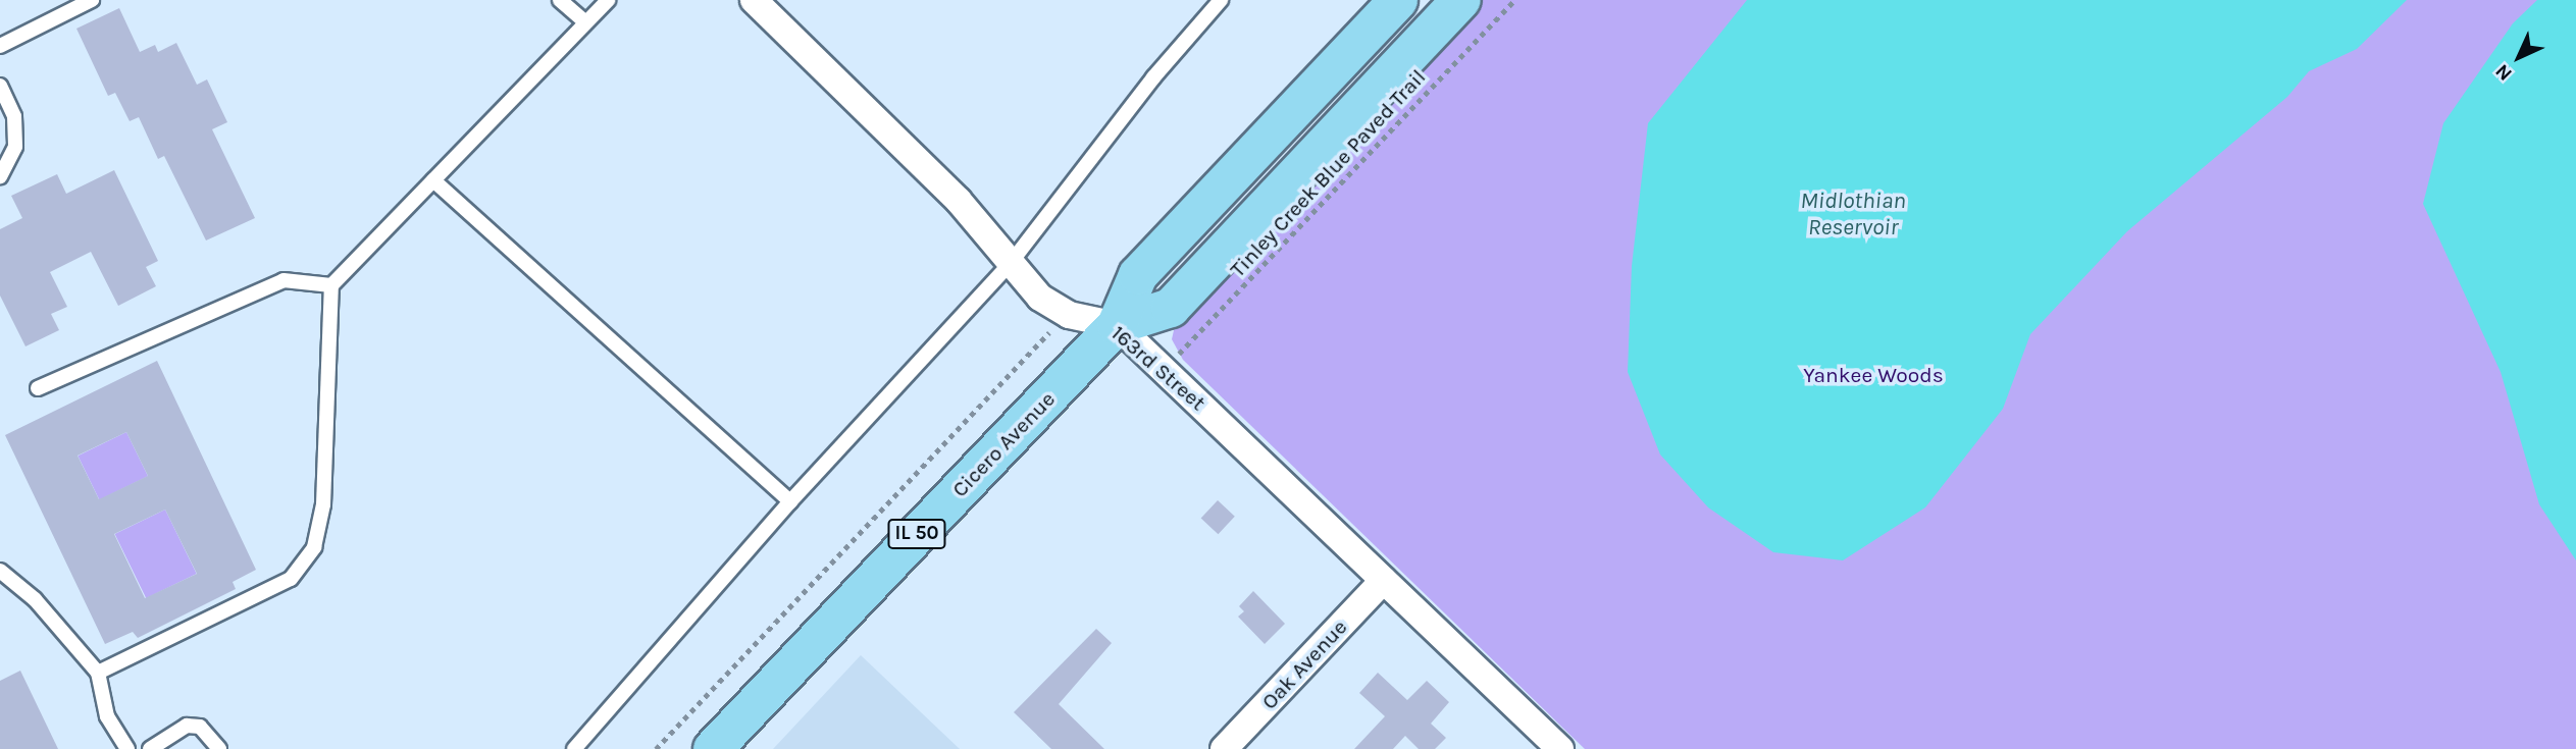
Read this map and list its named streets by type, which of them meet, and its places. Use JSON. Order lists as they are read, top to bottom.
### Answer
{
  "streets": {
    "main road": ["Cicero Avenue", "IL 50"],
    "street": ["163rd Street", "Oak Avenue"],
    "path": ["Tinley Creek Blue Paved Trail"]
  },
  "crossings": [
    ["Tinley Creek Blue Paved Trail", "163rd Street"],
    ["163rd Street", "Cicero Avenue"],
    ["163rd Street", "Oak Avenue"]
  ],
  "water": ["Midlothian Reservoir"],
  "parks": ["Yankee Woods"],
  "north": "bottom left"
}
